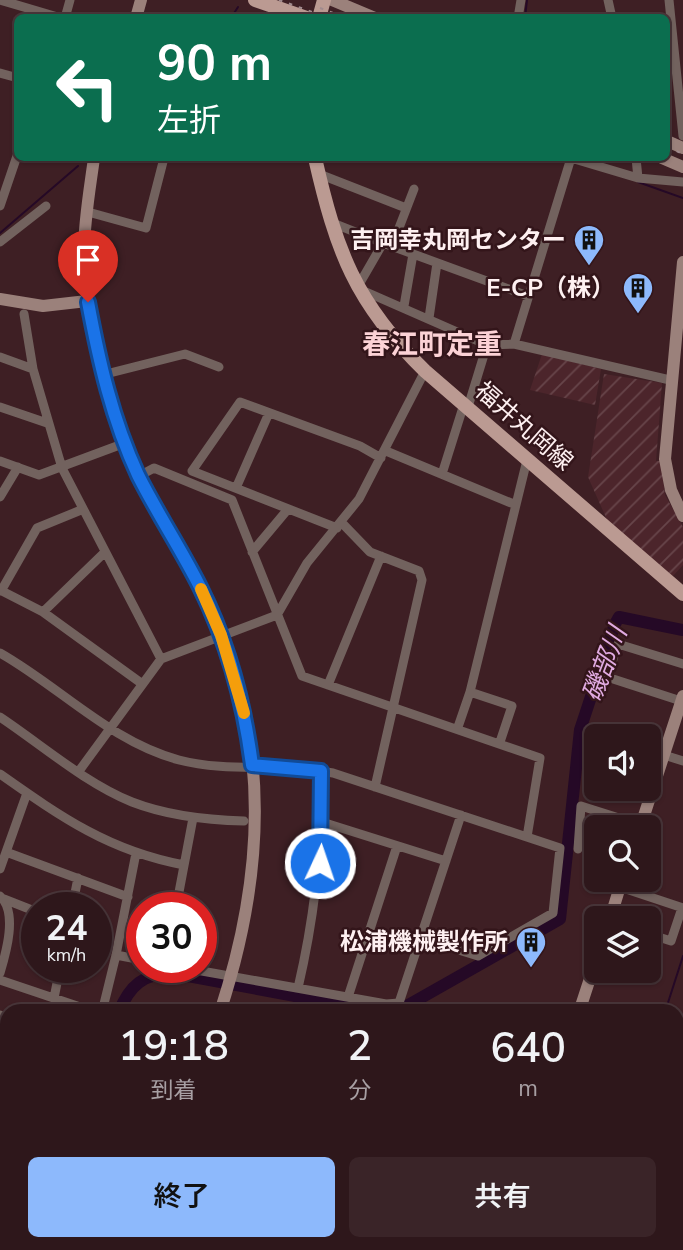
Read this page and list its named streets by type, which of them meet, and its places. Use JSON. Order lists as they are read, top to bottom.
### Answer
{
  "streets": {
    "main road": ["福井丸岡線"]
  },
  "districts": ["春江町定重"],
  "water": ["磯部川"],
  "places": {
    "building": ["吉岡幸丸岡センター", "E-CP（株）", "松浦機械製作所"]
  },
  "page": {
    "turn": ["90 m", "左折"],
    "speed": "24 km/h",
    "limit": "30",
    "eta": [
      "19:18",
      "到着",
      "2",
      "分",
      "640",
      "m"
    ],
    "buttons": ["終了", "共有"]
  }
}
